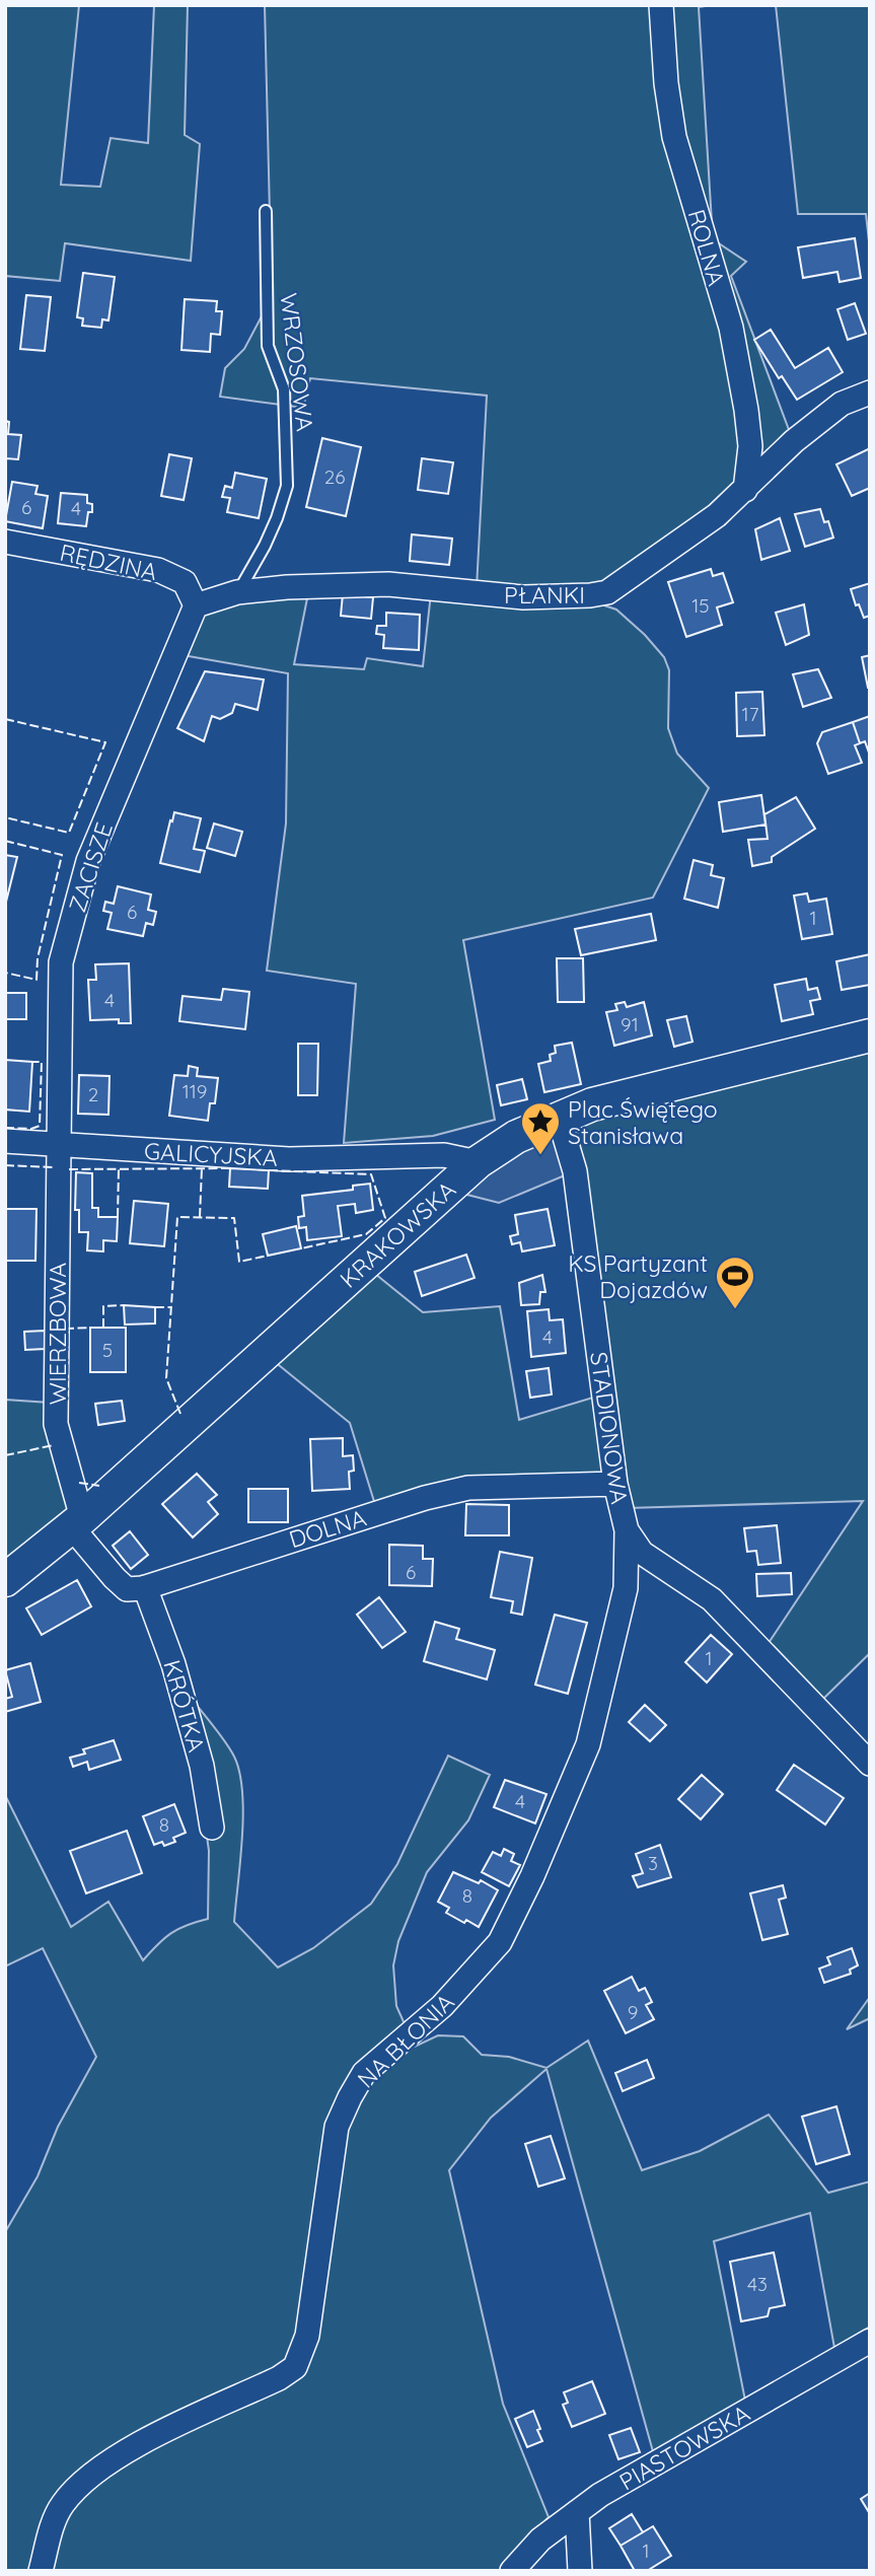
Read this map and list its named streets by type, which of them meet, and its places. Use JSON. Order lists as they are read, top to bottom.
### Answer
{
  "streets": {
    "street": [
      "ROLNA",
      "RĘDZINA",
      "PŁANKI",
      "ZACISZE",
      "GALICYJSKA",
      "KRAKOWSKA",
      "WIERZBOWA",
      "STADIONOWA",
      "DOLNA",
      "KRÓTKA",
      "NA BŁONIA",
      "PIASTOWSKA"
    ],
    "lane": ["WRZOSOWA"]
  },
  "crossings": [
    ["ROLNA", "PŁANKI"],
    ["WRZOSOWA", "PŁANKI"],
    ["RĘDZINA", "PŁANKI"],
    ["RĘDZINA", "ZACISZE"],
    ["PŁANKI", "ZACISZE"],
    ["ZACISZE", "GALICYJSKA"],
    ["ZACISZE", "WIERZBOWA"],
    ["GALICYJSKA", "KRAKOWSKA"],
    ["GALICYJSKA", "WIERZBOWA"],
    ["KRAKOWSKA", "WIERZBOWA"],
    ["KRAKOWSKA", "STADIONOWA"],
    ["STADIONOWA", "DOLNA"],
    ["STADIONOWA", "NA BŁONIA"],
    ["DOLNA", "KRÓTKA"]
  ],
  "places": {
    "place": ["Plac Świętego Stanisława"],
    "sports": ["KS Partyzant Dojazdów"]
  },
  "house_numbers": [
    "26",
    "6",
    "4",
    "15",
    "17",
    "6",
    "1",
    "4",
    "91",
    "119",
    "2",
    "4",
    "5",
    "6",
    "1",
    "4",
    "8",
    "3",
    "8",
    "9",
    "43",
    "1"
  ]
}
